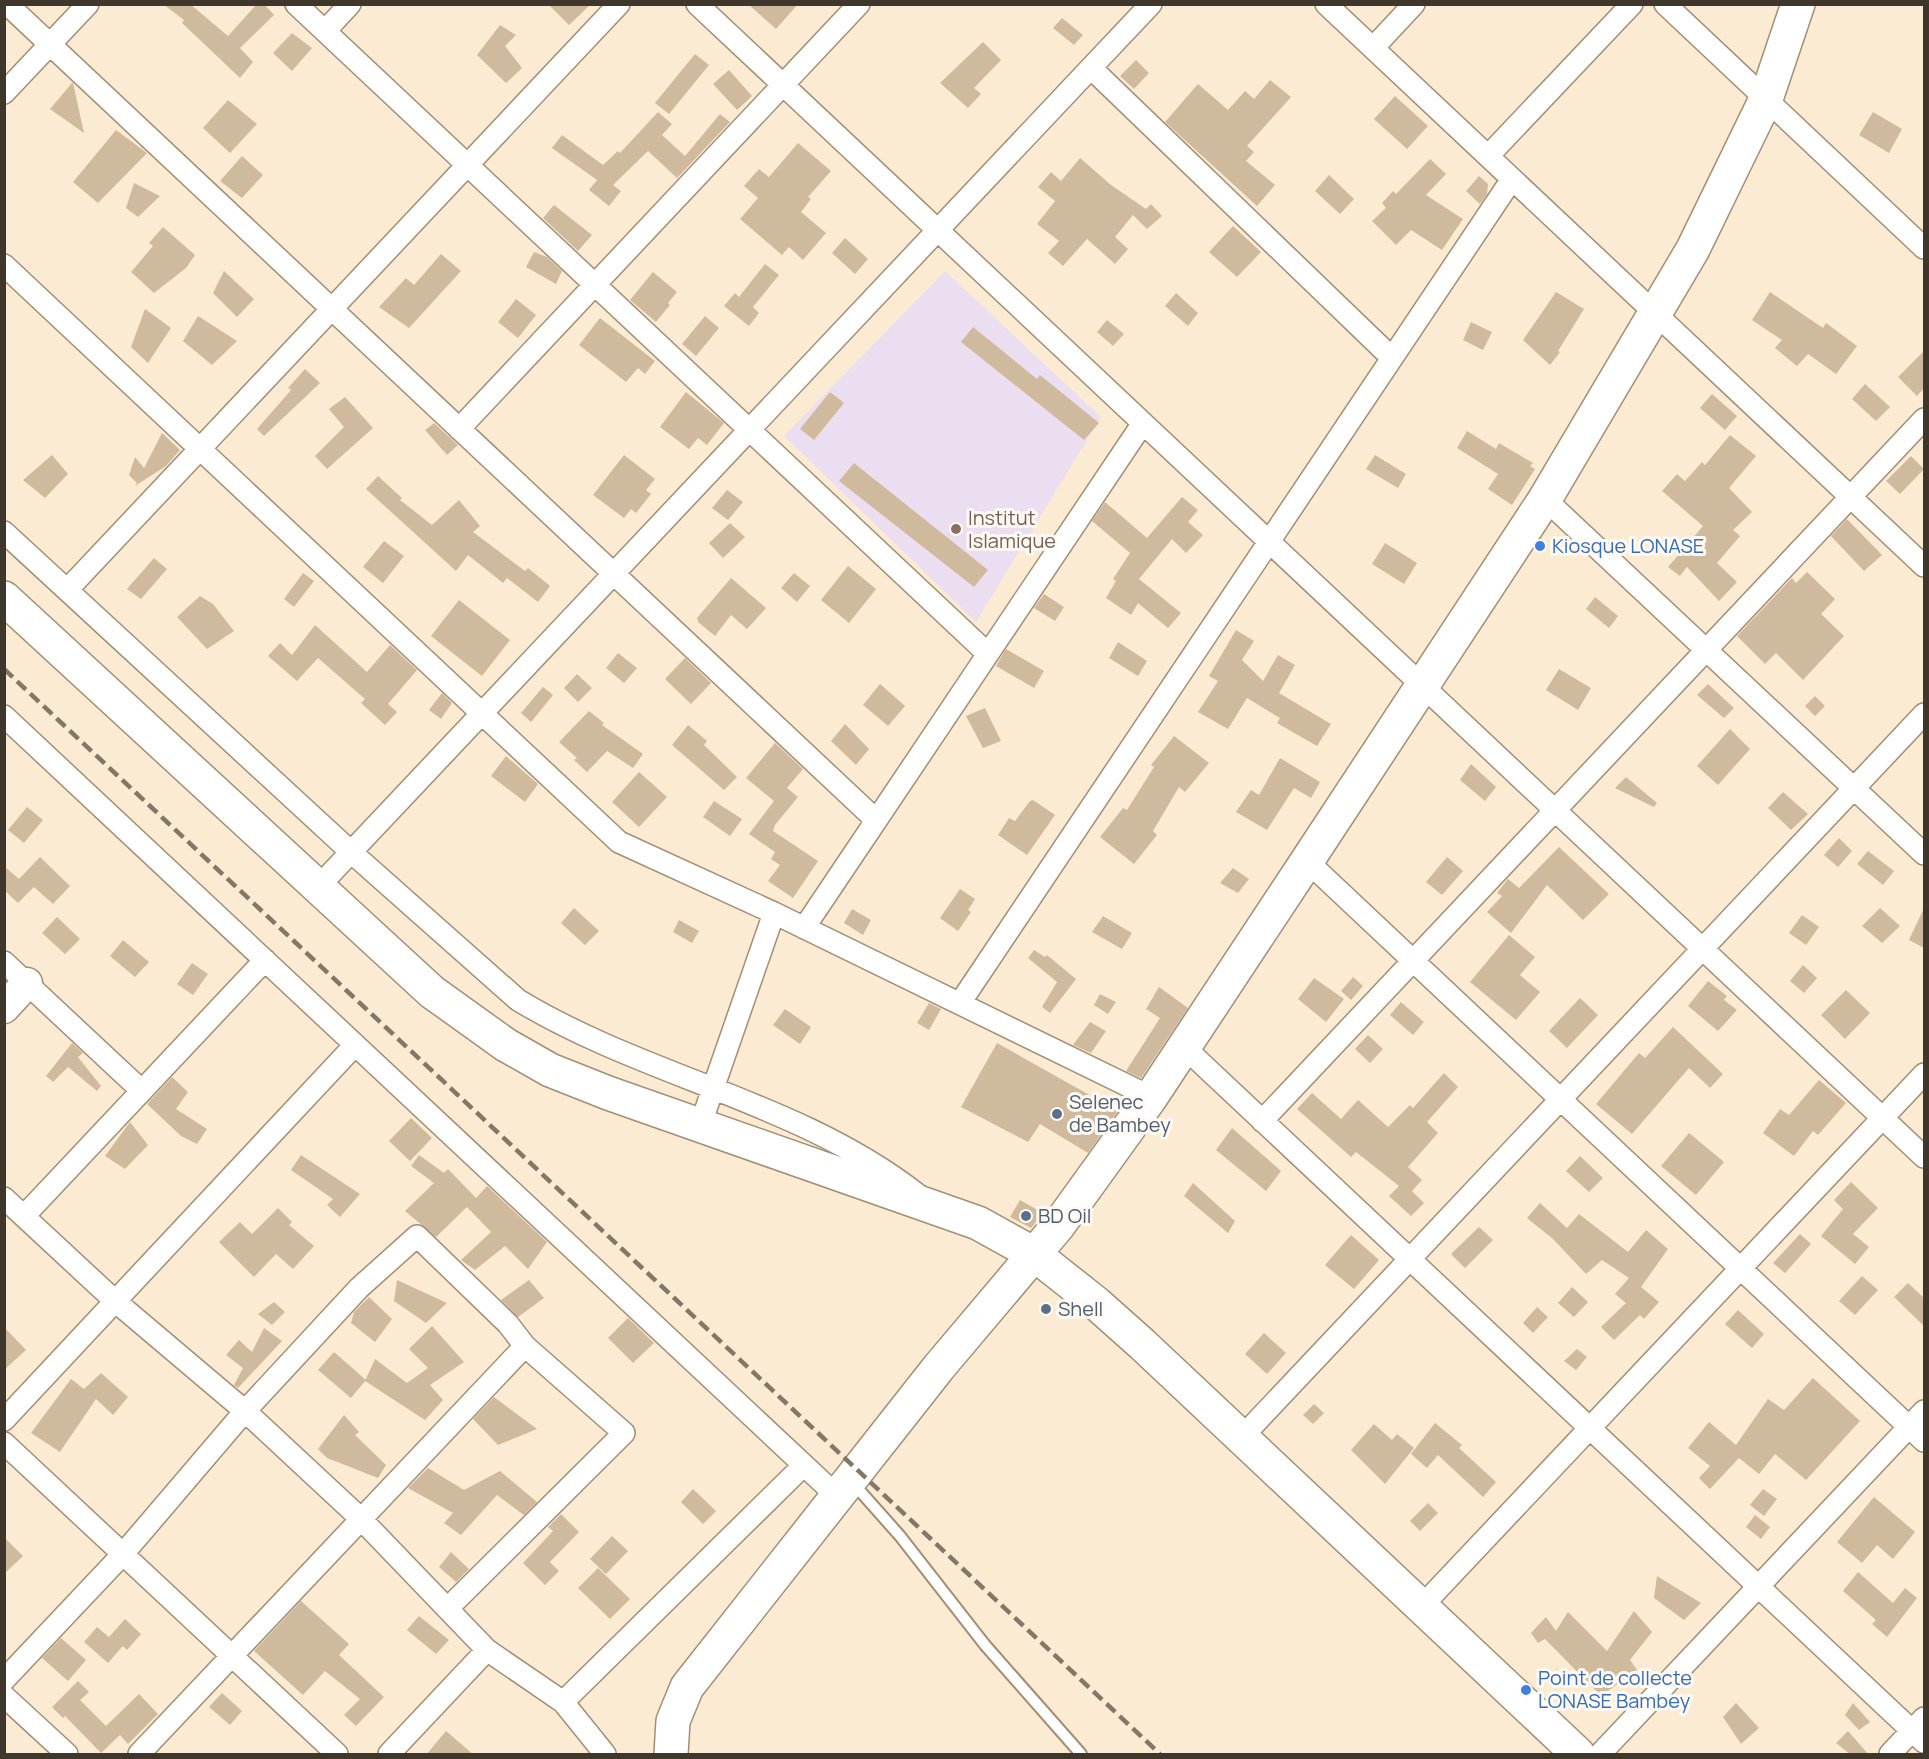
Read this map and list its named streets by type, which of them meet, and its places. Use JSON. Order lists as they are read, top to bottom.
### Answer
{
  "places": [
    "Institut Islamique",
    "Kiosque LONASE",
    "Selenec de Bambey",
    "BD Oil",
    "Shell",
    "Point de collecte LONASE Bambey"
  ]
}
